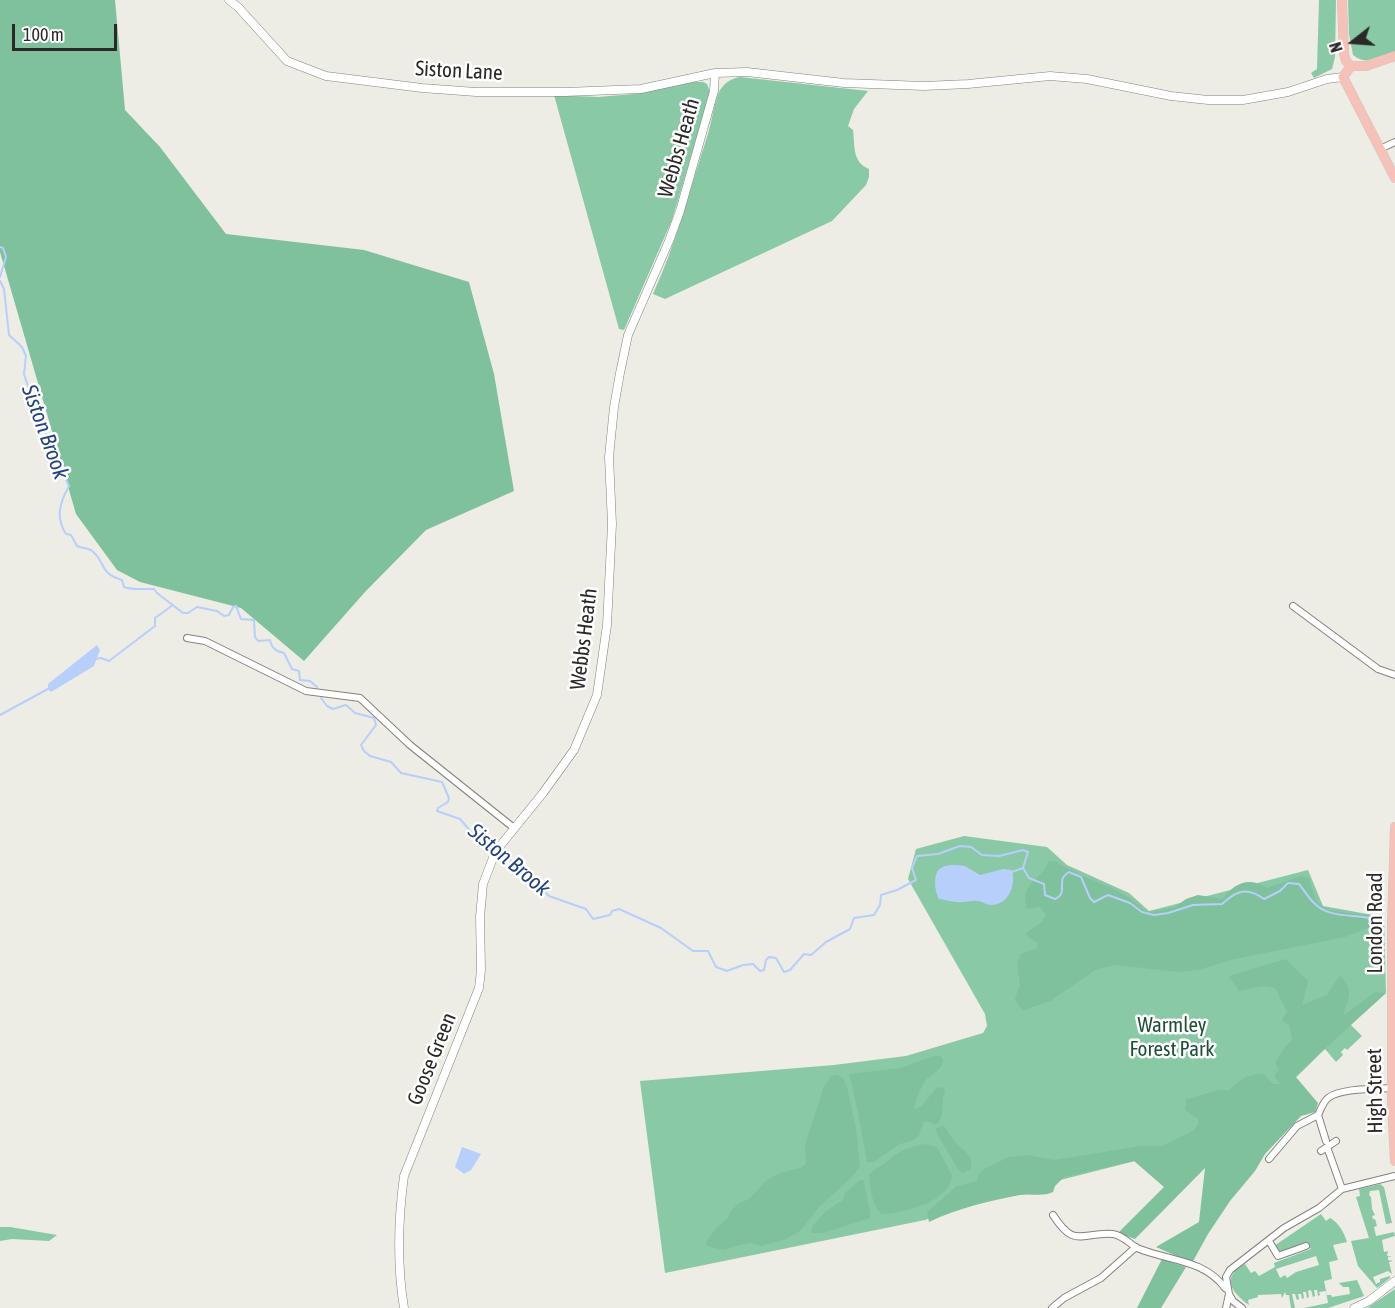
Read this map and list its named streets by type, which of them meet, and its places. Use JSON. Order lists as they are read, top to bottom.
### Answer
{
  "streets": {
    "main road": ["London Road", "High Street"],
    "street": ["Siston Lane", "Webbs Heath", "Goose Green"]
  },
  "crossings": [
    ["Siston Lane", "Webbs Heath"],
    ["Webbs Heath", "Goose Green"],
    ["London Road", "High Street"]
  ],
  "water": ["Siston Brook"],
  "parks": ["Warmley Forest Park"],
  "scale_bar": "100 m",
  "north": "left"
}
